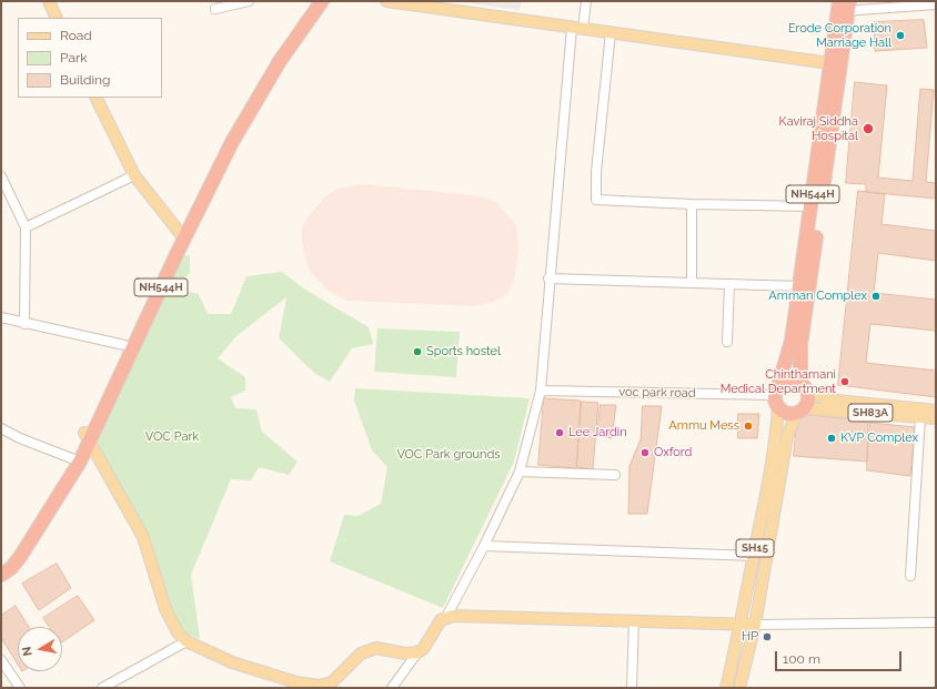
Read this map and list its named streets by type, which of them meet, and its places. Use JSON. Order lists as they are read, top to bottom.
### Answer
{
  "streets": {
    "highway": ["NH544H"],
    "main road": ["SH83A", "SH15"],
    "street": ["voc park road"]
  },
  "crossings": [
    ["NH544H", "voc park road"],
    ["NH544H", "SH83A"],
    ["NH544H", "SH15"],
    ["voc park road", "SH83A"],
    ["voc park road", "SH15"],
    ["SH83A", "SH15"]
  ],
  "parks": ["VOC Park", "VOC Park grounds"],
  "places": [
    "Erode Corporation Marriage Hall",
    "Kaviraj Siddha Hospital",
    "Amman Complex",
    "Sports hostel",
    "Chinthamani Medical Department",
    "Ammu Mess",
    "Lee Jardin",
    "KVP Complex",
    "Oxford",
    "HP"
  ],
  "legend": ["Road", "Park", "Building"],
  "scale_bar": "100 m",
  "north": "left"
}
